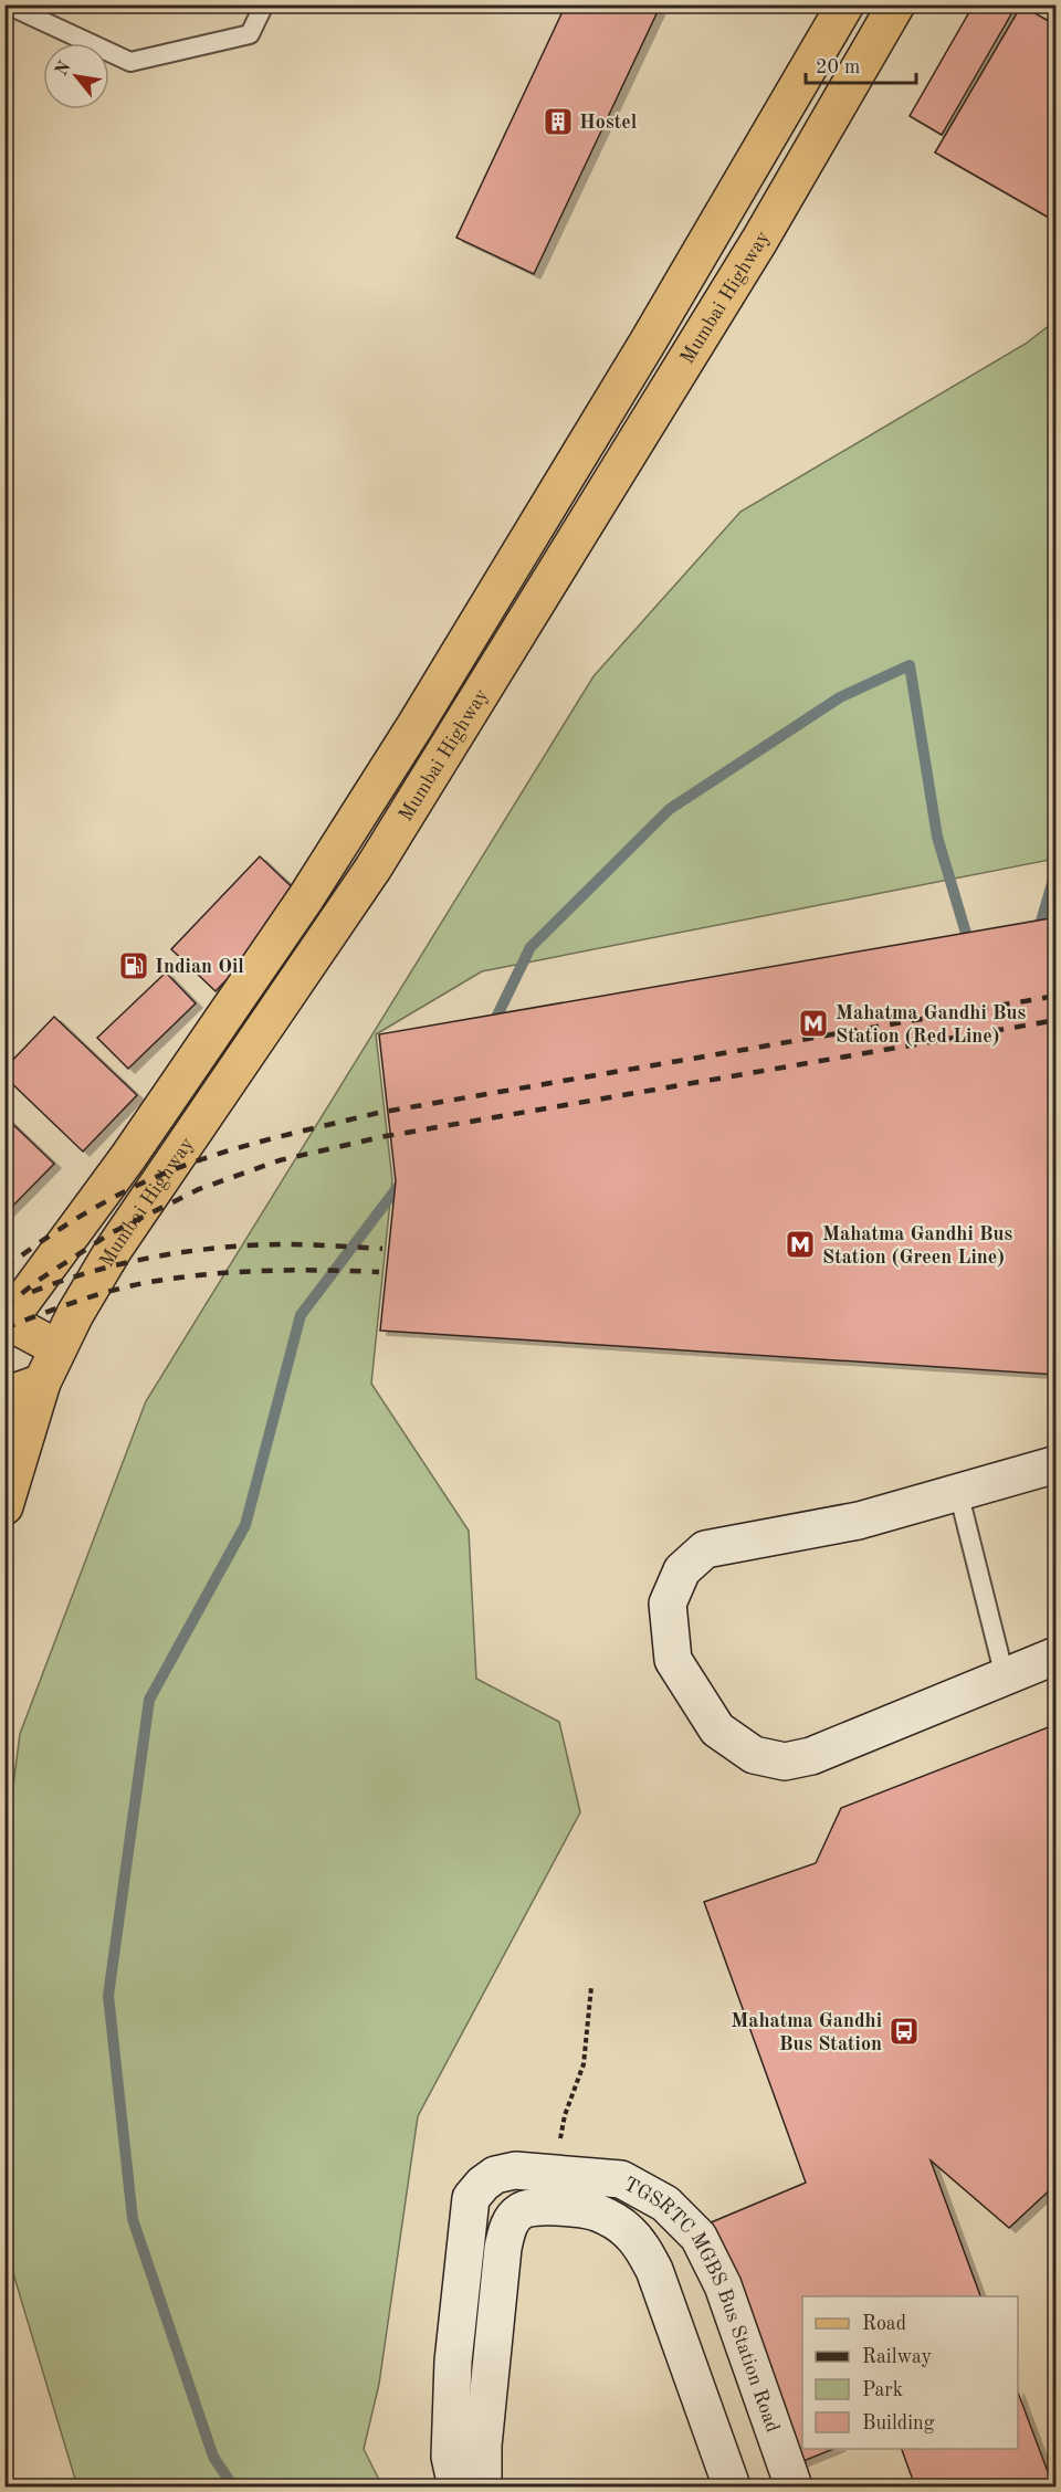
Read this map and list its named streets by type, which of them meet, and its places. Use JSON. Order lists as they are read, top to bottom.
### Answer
{
  "streets": {
    "main road": ["Mumbai Highway"],
    "street": ["TGSRTC MGBS Bus Station Road"]
  },
  "places": {
    "building": ["Hostel"],
    "fuel station": ["Indian Oil"],
    "metro station": ["Mahatma Gandhi Bus Station (Red Line)", "Mahatma Gandhi Bus Station (Green Line)"],
    "bus stop": ["Mahatma Gandhi Bus Station"]
  },
  "legend": [
    "Road",
    "Railway",
    "Park",
    "Building"
  ],
  "scale_bar": "20 m",
  "north": "top left"
}
